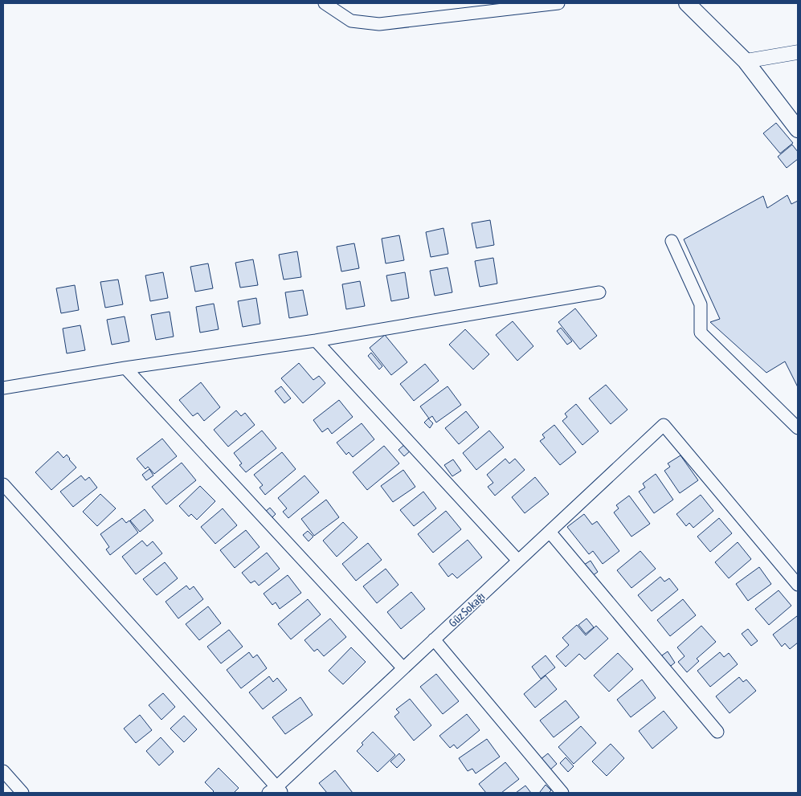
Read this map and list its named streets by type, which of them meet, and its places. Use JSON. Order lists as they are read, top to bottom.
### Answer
{
  "streets": {
    "street": ["Güz Sokağı"]
  }
}
